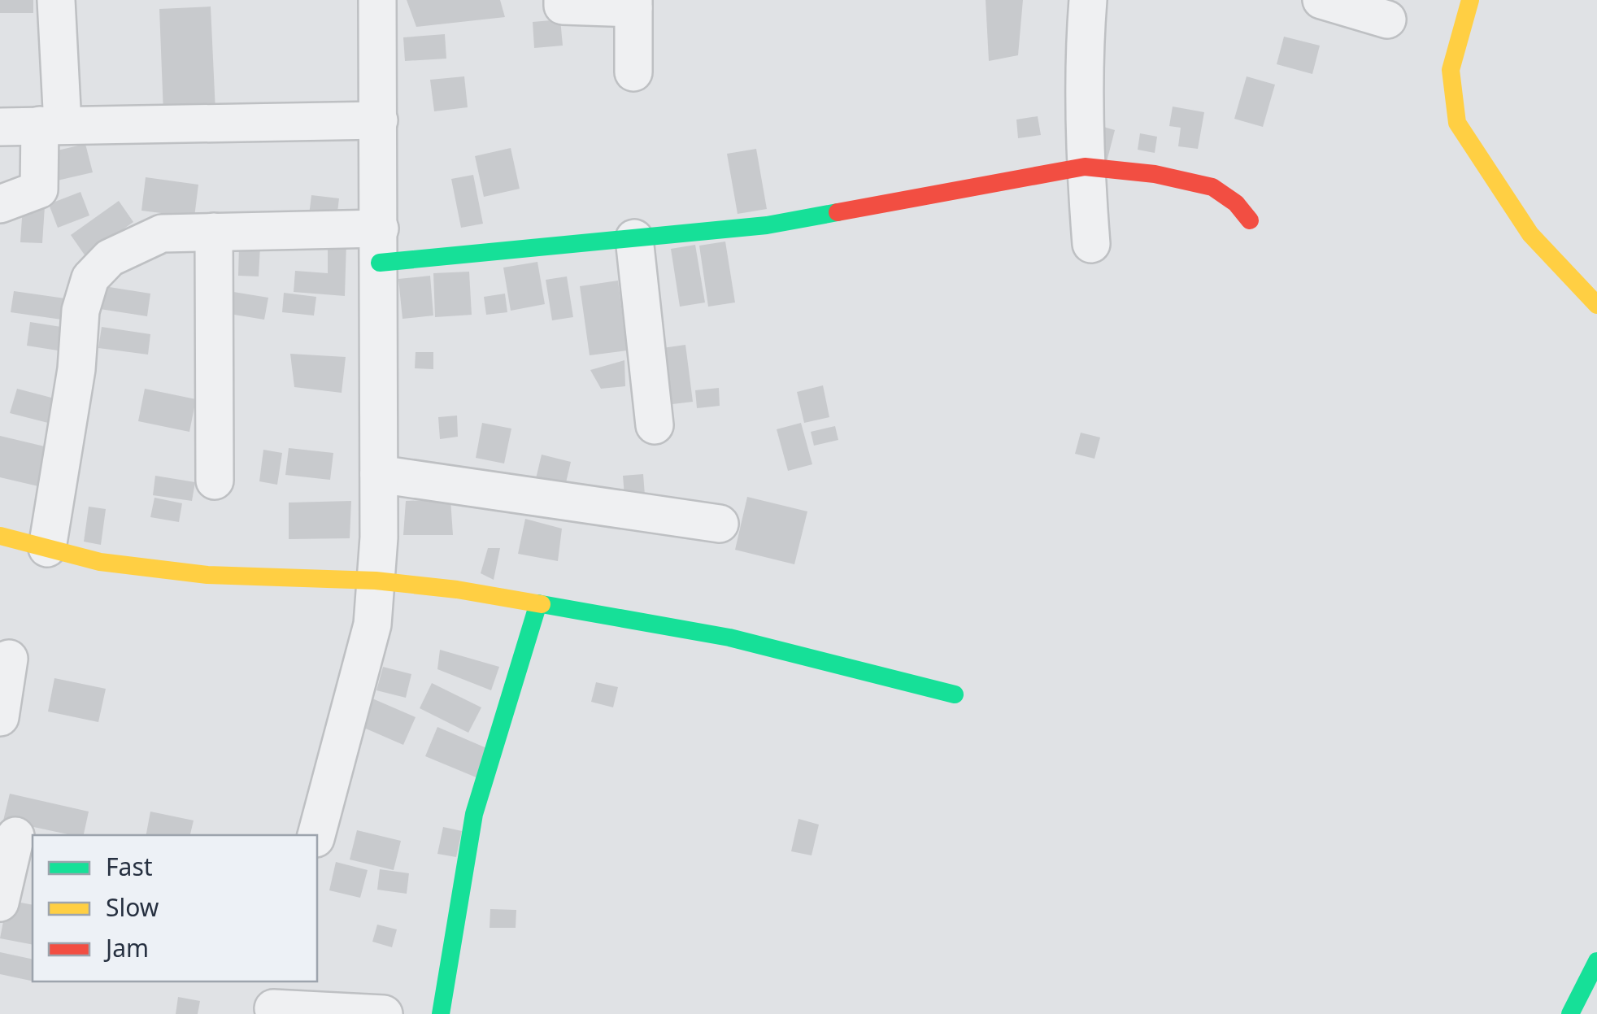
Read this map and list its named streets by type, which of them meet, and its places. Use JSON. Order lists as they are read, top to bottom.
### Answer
{
  "legend": ["Fast", "Slow", "Jam"]
}
